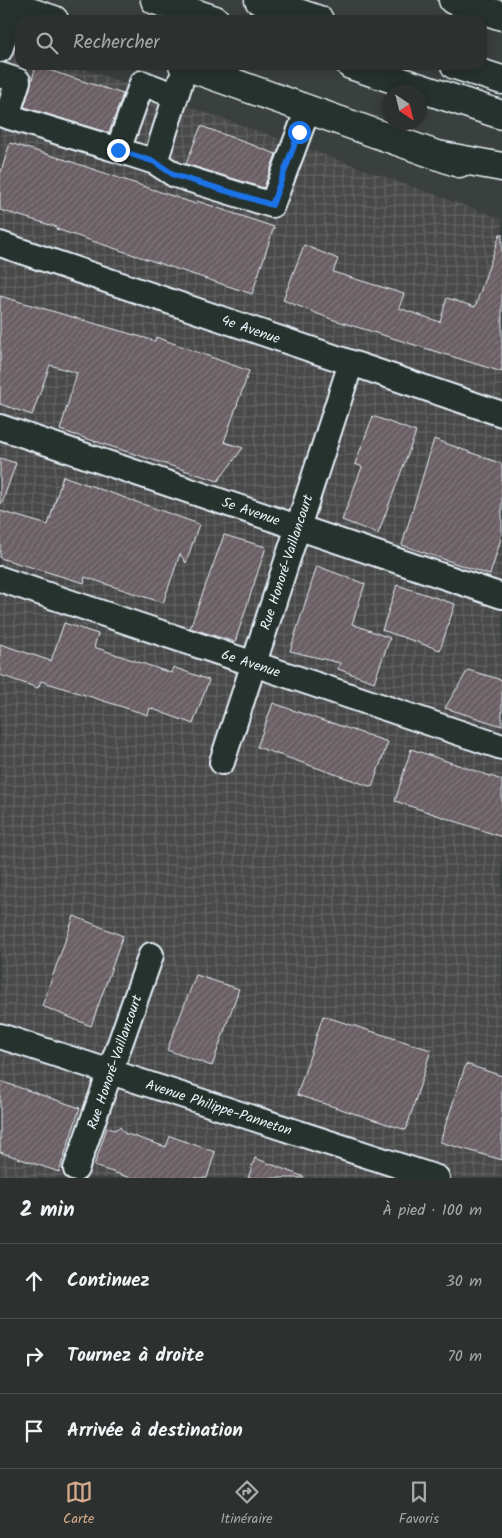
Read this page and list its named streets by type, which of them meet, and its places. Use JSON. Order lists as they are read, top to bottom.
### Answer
{
  "streets": {
    "street": [
      "4e Avenue",
      "5e Avenue",
      "Rue Honoré-Vaillancourt",
      "6e Avenue",
      "Avenue Philippe-Panneton"
    ]
  },
  "crossings": [
    ["4e Avenue", "Rue Honoré-Vaillancourt"],
    ["5e Avenue", "Rue Honoré-Vaillancourt"],
    ["Rue Honoré-Vaillancourt", "6e Avenue"],
    ["Rue Honoré-Vaillancourt", "Avenue Philippe-Panneton"]
  ],
  "north": "bottom right",
  "page": {
    "search": "Rechercher",
    "heading": ["2 min", "À pied · 100 m"],
    "list": [
      ["Continuez", "30 m"],
      ["Tournez à droite", "70 m"],
      "Arrivée à destination"
    ],
    "nav": ["Carte", "Itinéraire", "Favoris"]
  }
}
